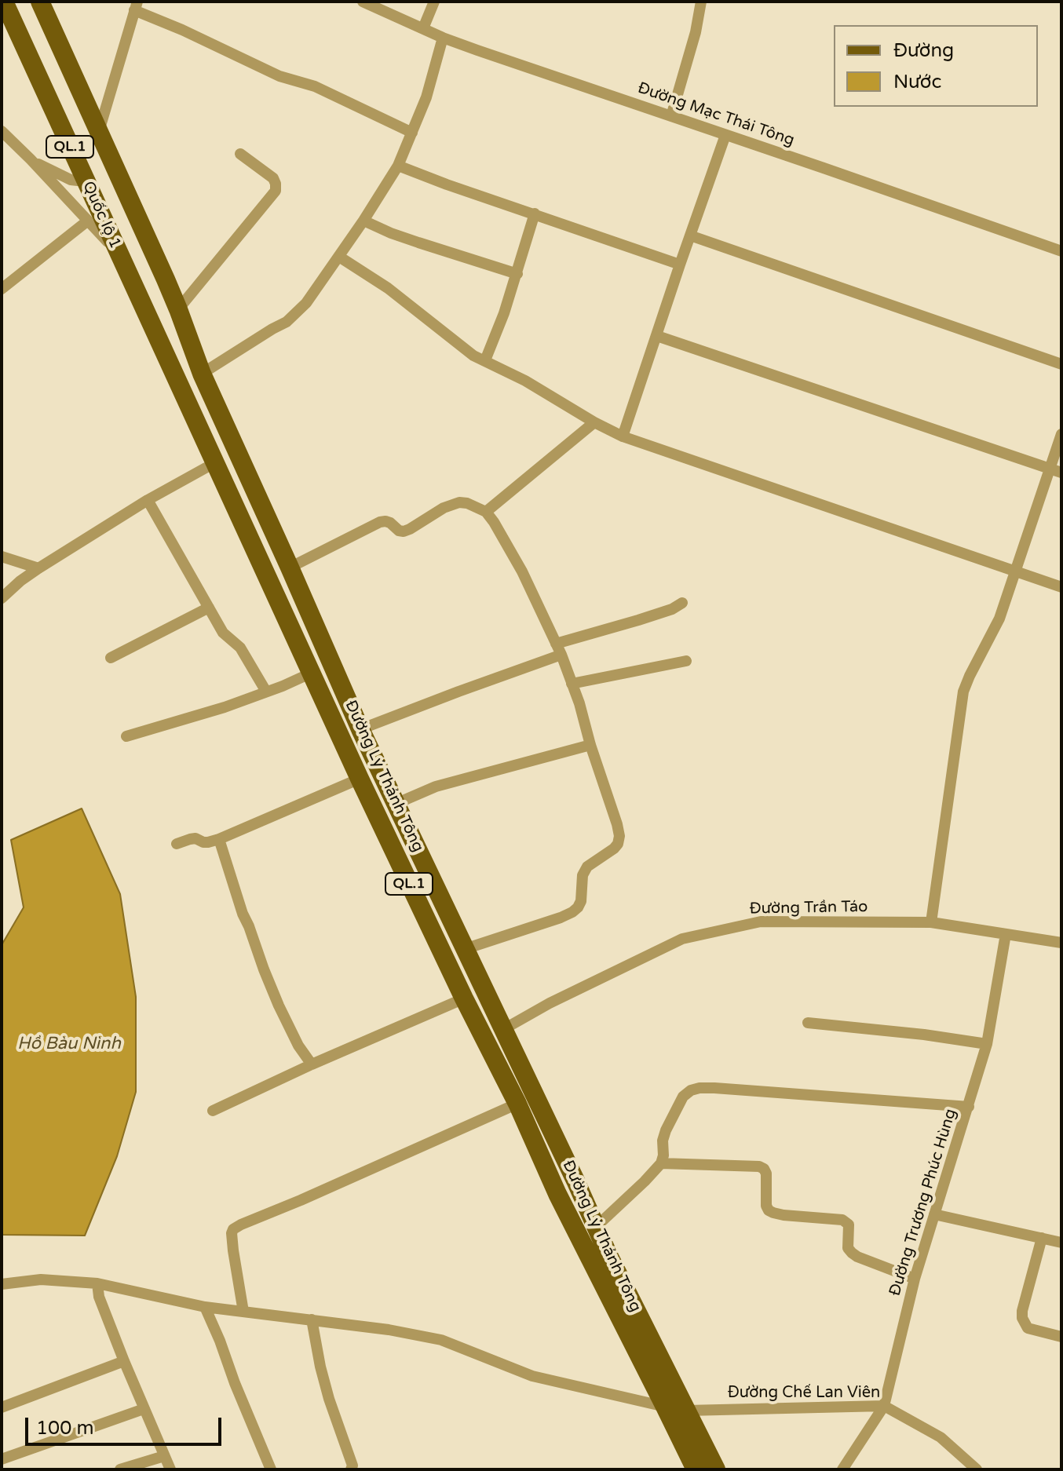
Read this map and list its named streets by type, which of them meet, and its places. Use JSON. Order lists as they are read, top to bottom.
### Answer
{
  "streets": {
    "main road": ["QL.1", "Quốc lộ 1", "Đường Lý Thánh Tông"],
    "street": [
      "Đường Mạc Thái Tông",
      "Đường Trần Táo",
      "Đường Trương Phúc Hùng",
      "Đường Chế Lan Viên"
    ]
  },
  "crossings": [
    ["Quốc lộ 1", "Đường Lý Thánh Tông"],
    ["Đường Lý Thánh Tông", "Đường Trần Táo"],
    ["Đường Lý Thánh Tông", "Đường Chế Lan Viên"],
    ["Đường Trần Táo", "Đường Trương Phúc Hùng"],
    ["Đường Trương Phúc Hùng", "Đường Chế Lan Viên"]
  ],
  "water": ["Hồ Bàu Nình"],
  "legend": ["Đường", "Nước"],
  "scale_bar": "100 m"
}
